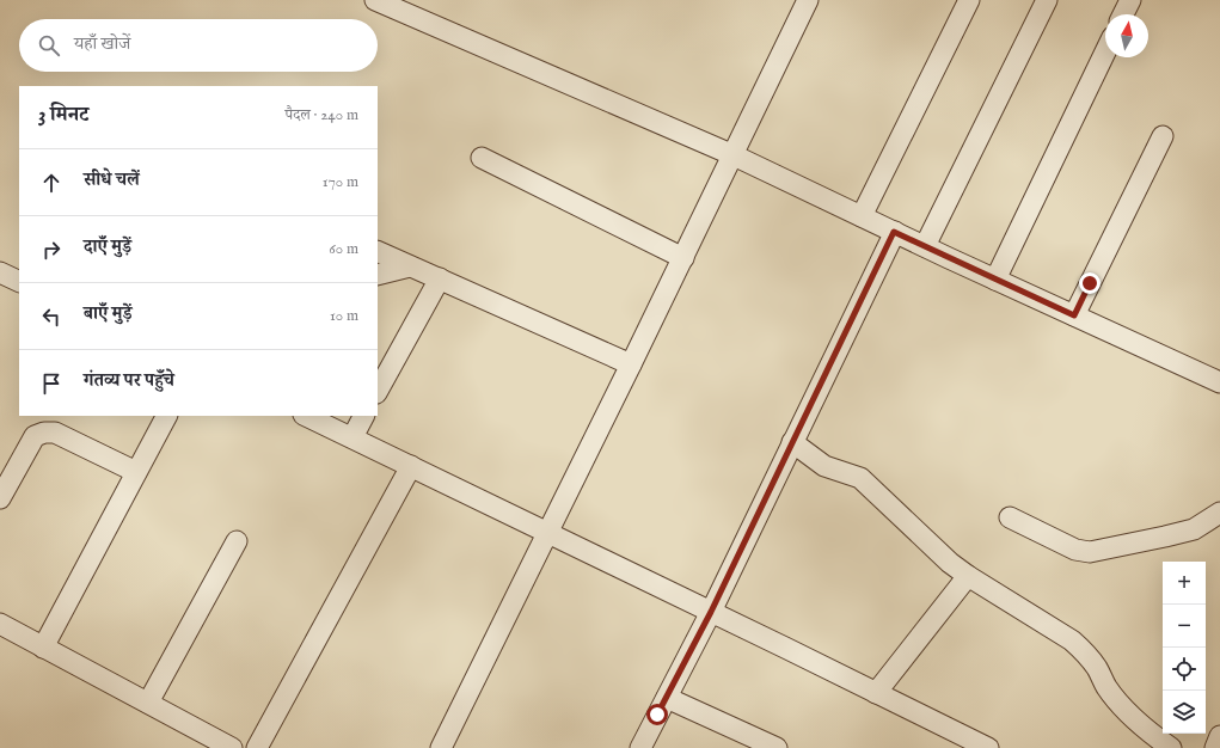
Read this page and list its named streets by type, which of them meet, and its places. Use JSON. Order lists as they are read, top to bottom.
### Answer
{
  "north": "top",
  "page": {
    "search": "यहाँ खोजें",
    "heading": ["3 मिनट", "पैदल · 240 m"],
    "list": [
      ["सीधे चलें", "170 m"],
      ["दाएँ मुड़ें", "60 m"],
      ["बाएँ मुड़ें", "10 m"],
      "गंतव्य पर पहुँचे"
    ],
    "map_buttons": ["+", "−"]
  }
}
